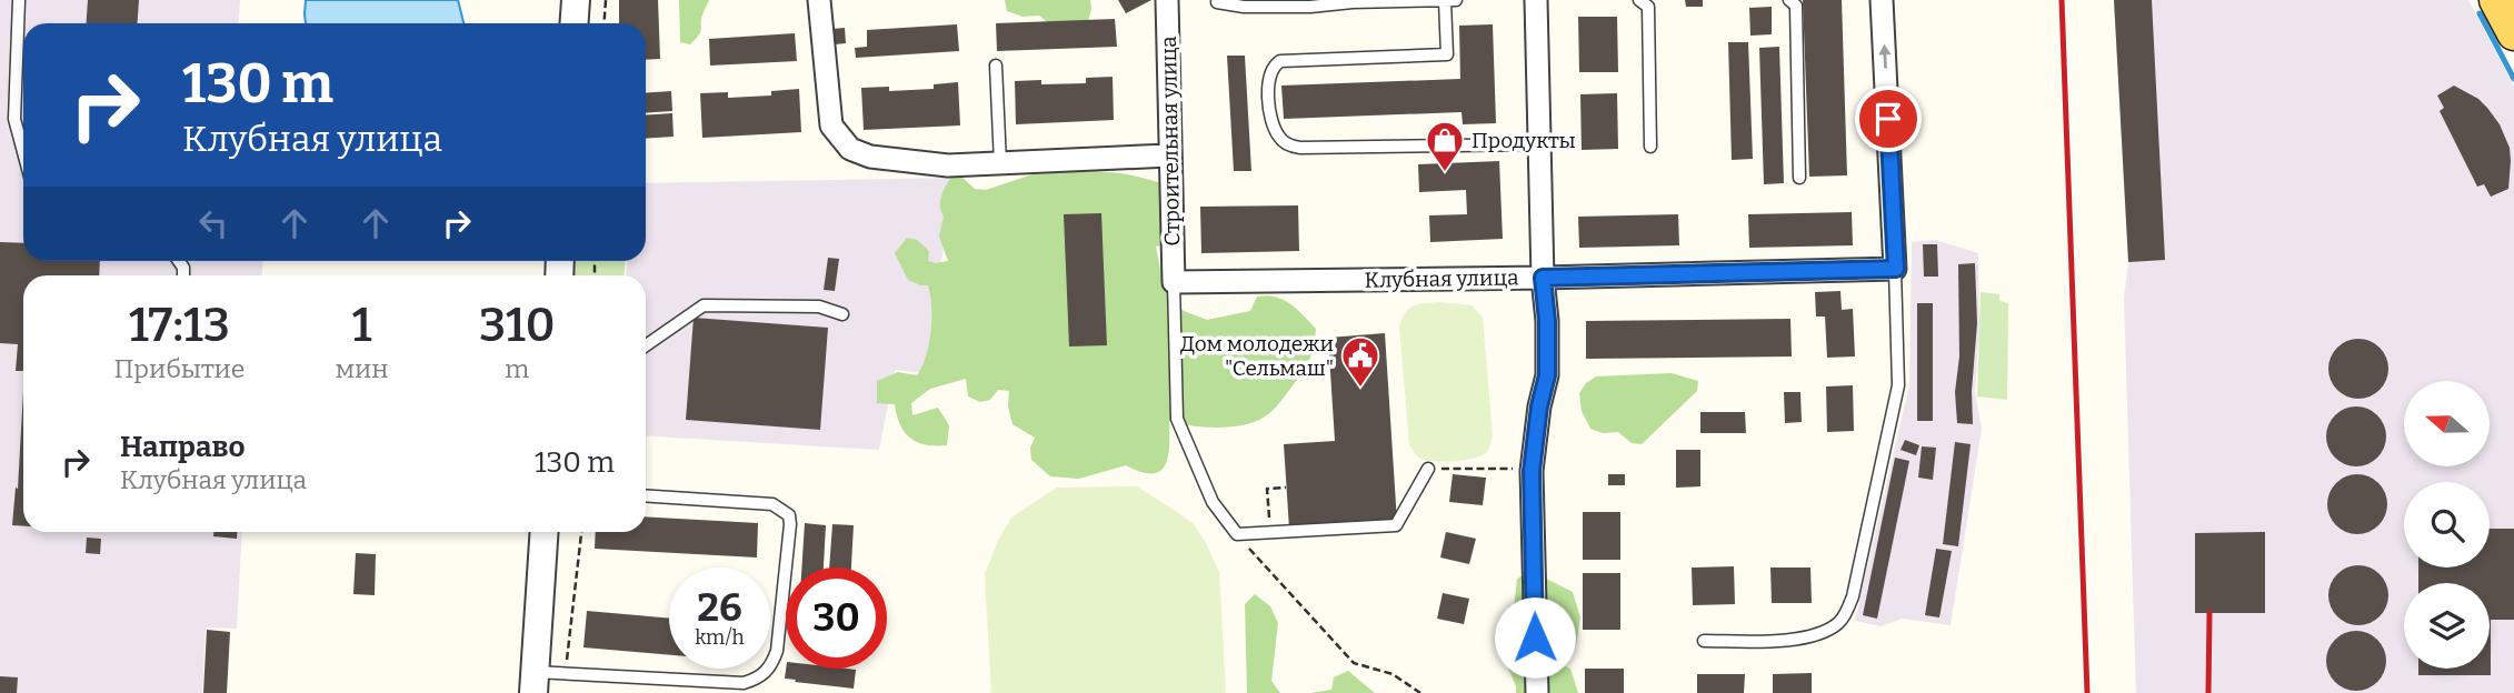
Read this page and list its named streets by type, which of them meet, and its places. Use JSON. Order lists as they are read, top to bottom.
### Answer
{
  "streets": {
    "street": ["Строительная улица", "Клубная улица"]
  },
  "crossings": [
    ["Строительная улица", "Клубная улица"]
  ],
  "places": {
    "shop": ["Продукты"],
    "public building": ["Дом молодежи \"Сельмаш\""]
  },
  "north": "left",
  "page": {
    "turn": ["130 m", "Клубная улица"],
    "eta": [
      "17:13",
      "Прибытие",
      "1",
      "мин",
      "310",
      "m"
    ],
    "list": [
      {
        "name": "Направо",
        "note": "Клубная улица",
        "value": "130 m"
      }
    ],
    "speed": "26 km/h",
    "limit": "30"
  }
}
